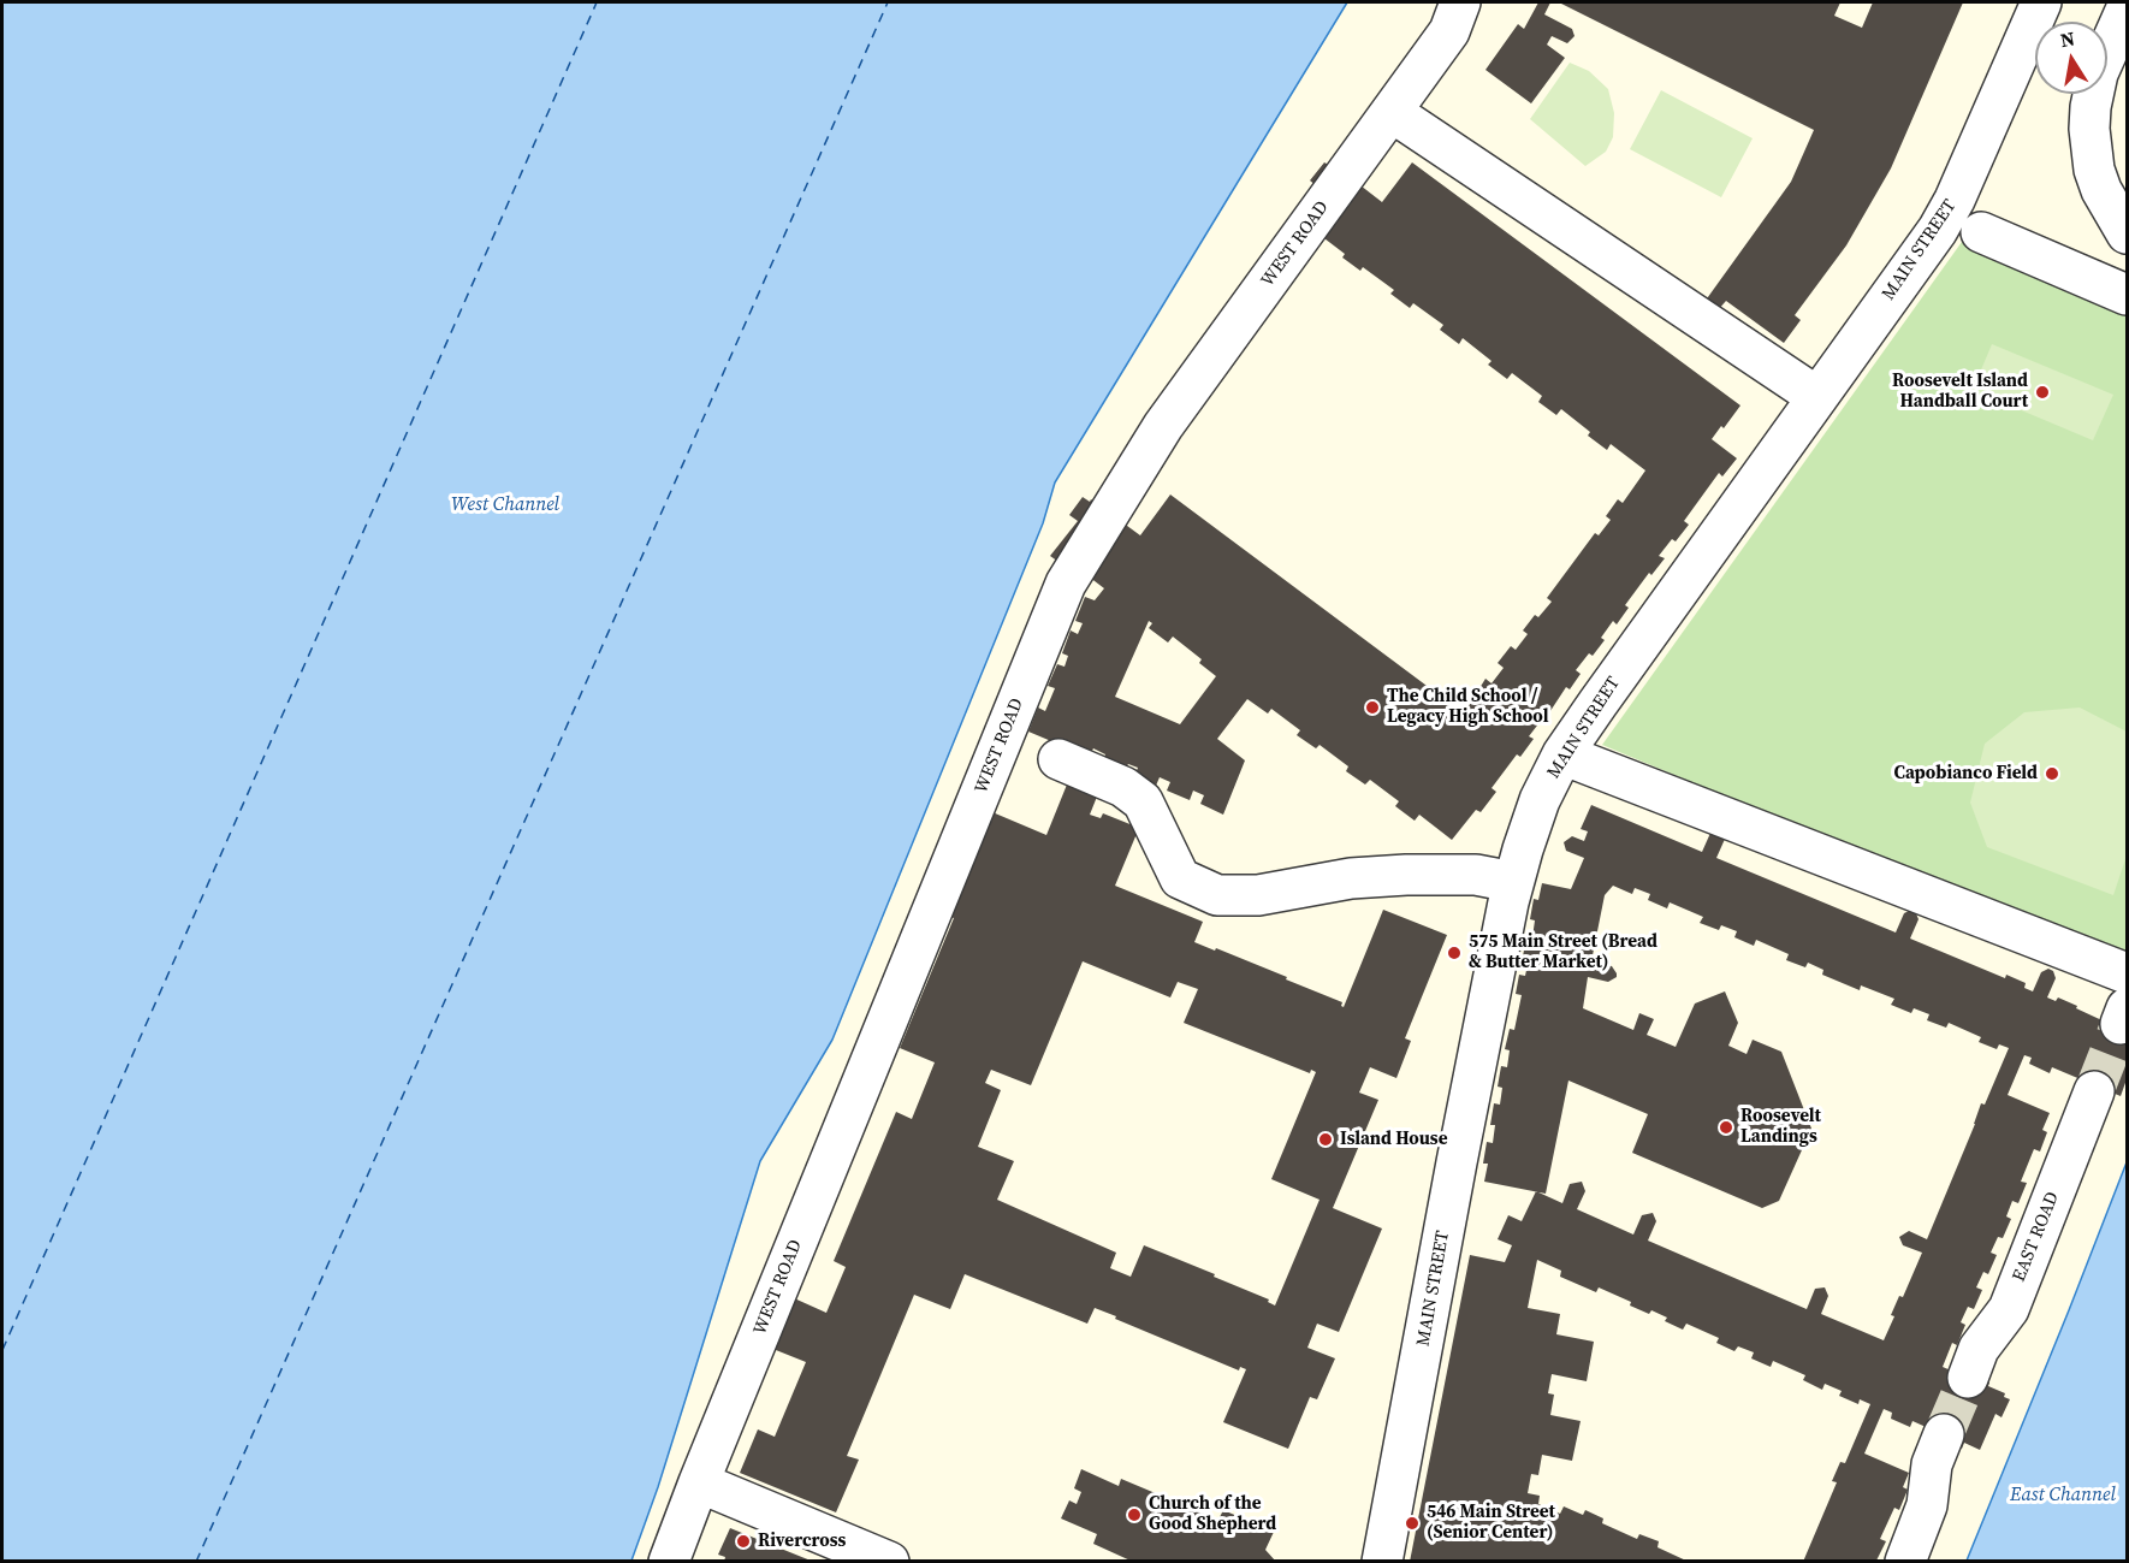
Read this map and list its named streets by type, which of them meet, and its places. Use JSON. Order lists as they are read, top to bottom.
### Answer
{
  "streets": {
    "street": ["WEST ROAD", "MAIN STREET", "EAST ROAD"]
  },
  "water": ["West Channel", "East Channel"],
  "places": [
    "Roosevelt Island Handball Court",
    "The Child School / Legacy High School",
    "Capobianco Field",
    "575 Main Street (Bread & Butter Market)",
    "Roosevelt Landings",
    "Island House",
    "Church of the Good Shepherd",
    "546 Main Street (Senior Center)",
    "Rivercross"
  ],
  "north": "top"
}
